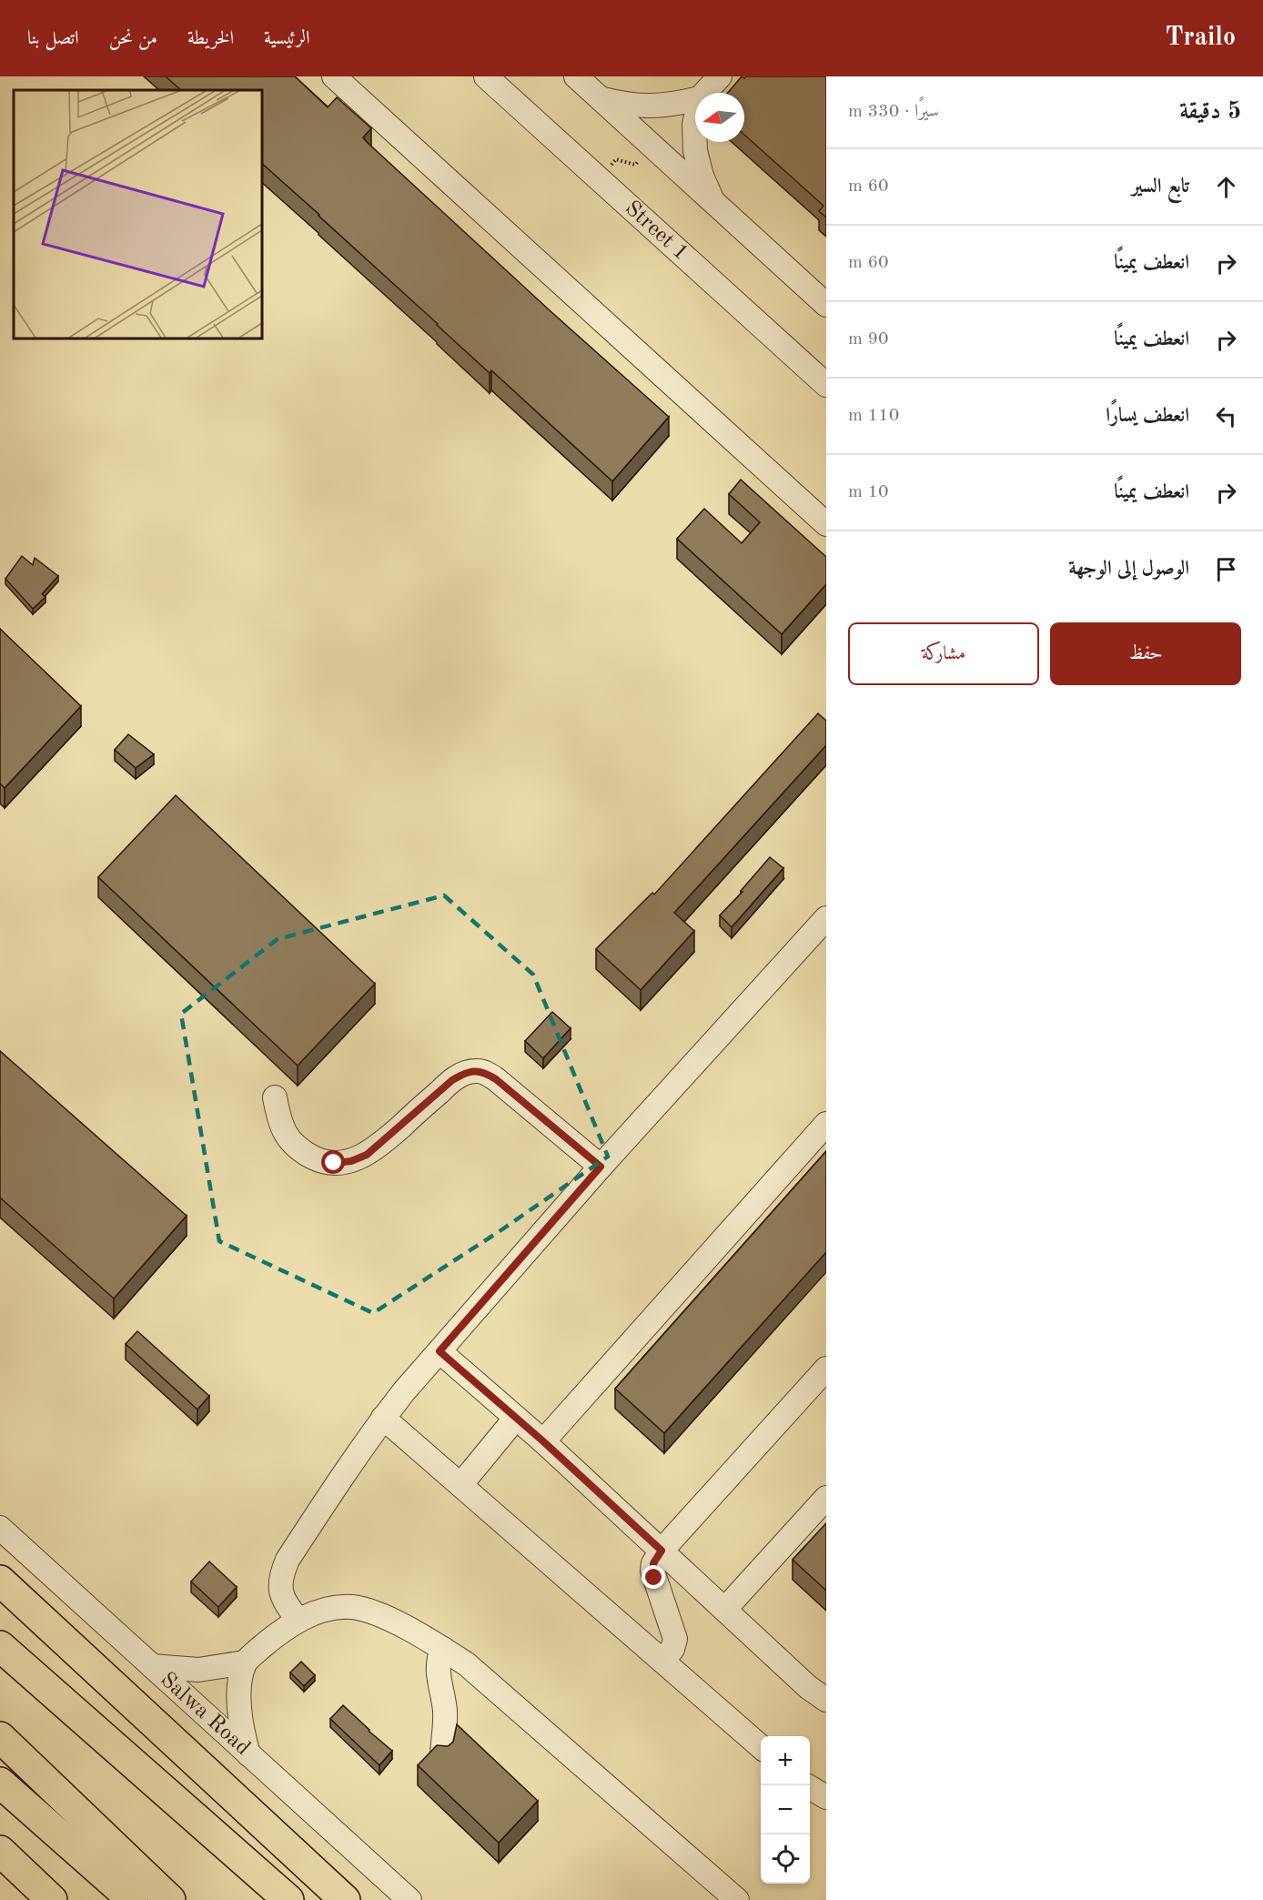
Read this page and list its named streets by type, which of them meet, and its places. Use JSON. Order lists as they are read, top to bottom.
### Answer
{
  "streets": {
    "main road": ["Salwa Road"],
    "street": ["Street 1"]
  },
  "north": "left",
  "page": {
    "header": "Trailo",
    "nav": [
      "الرئيسية",
      "الخريطة",
      "من نحن",
      "اتصل بنا"
    ],
    "heading": ["5 دقيقة", "سيرًا · 330 m"],
    "list": [
      ["تابع السير", "60 m"],
      ["انعطف يمينًا", "60 m"],
      ["انعطف يمينًا", "90 m"],
      ["انعطف يسارًا", "110 m"],
      ["انعطف يمينًا", "10 m"],
      "الوصول إلى الوجهة"
    ],
    "buttons": ["حفظ", "مشاركة"],
    "map_buttons": ["+", "−"]
  }
}
